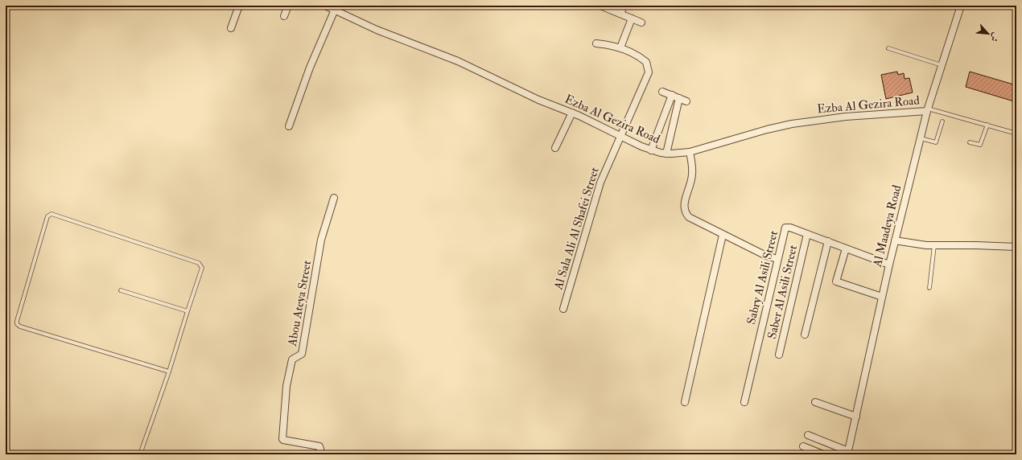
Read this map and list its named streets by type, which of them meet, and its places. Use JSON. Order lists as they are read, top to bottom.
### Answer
{
  "streets": {
    "street": [
      "Ezba Al Gezira Road",
      "Al Maadeya Road",
      "Al Sala Ali Al Shafei Street",
      "Sabry Al Asili Street",
      "Saber Al Asili Street",
      "Abou Ateya Street"
    ]
  },
  "crossings": [
    ["Ezba Al Gezira Road", "Al Maadeya Road"],
    ["Ezba Al Gezira Road", "Al Sala Ali Al Shafei Street"],
    ["Al Maadeya Road", "Sabry Al Asili Street"],
    ["Sabry Al Asili Street", "Saber Al Asili Street"]
  ],
  "north": "bottom right"
}
